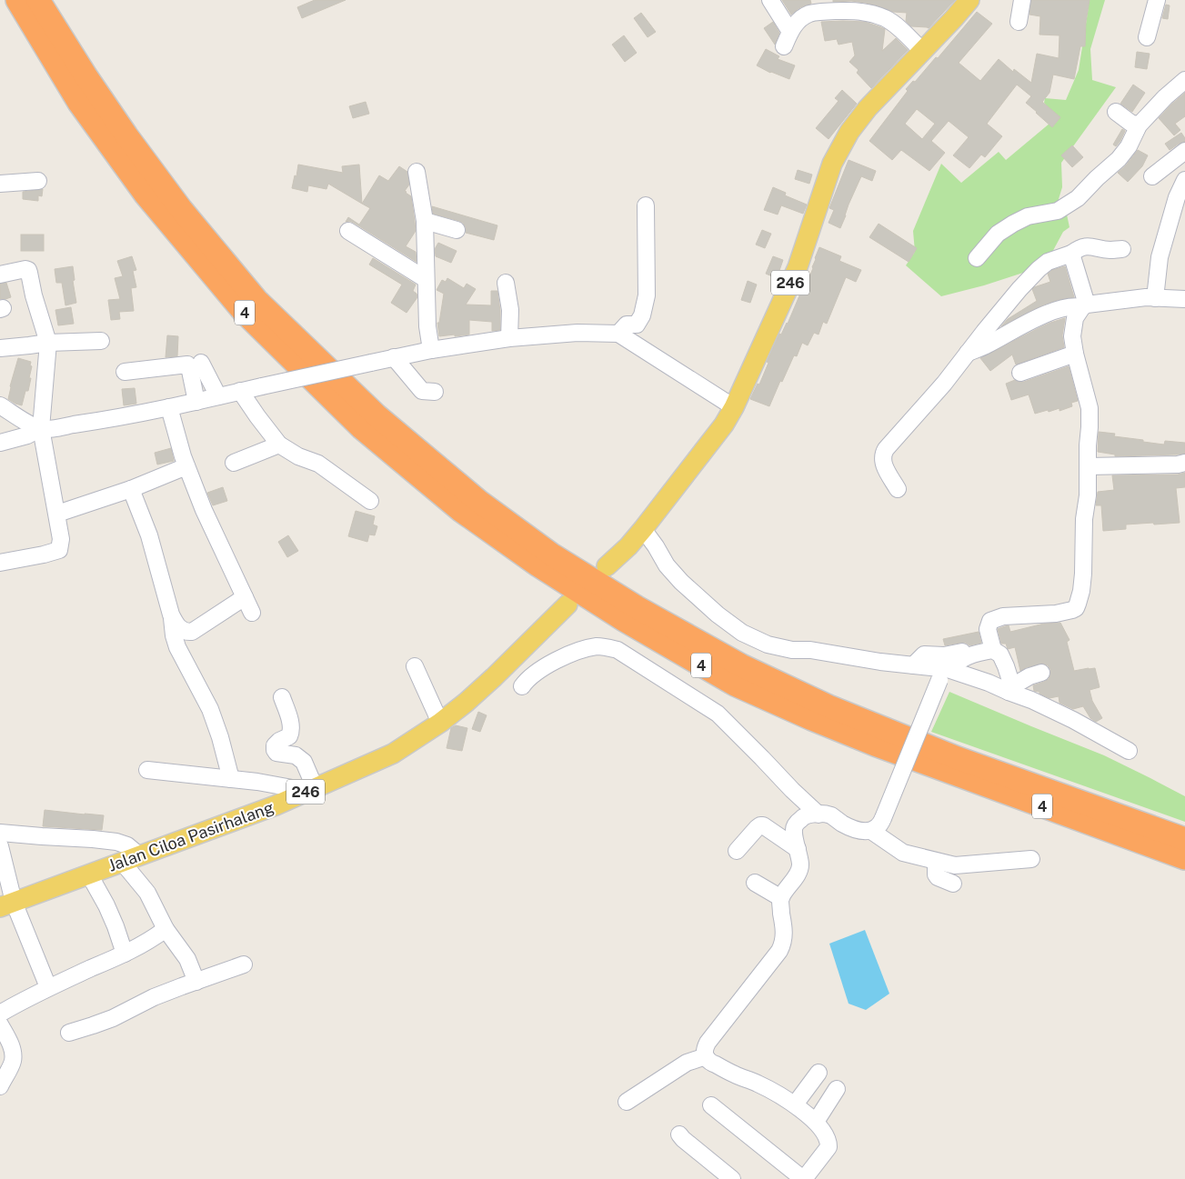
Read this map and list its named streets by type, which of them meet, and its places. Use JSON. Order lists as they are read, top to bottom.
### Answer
{
  "streets": {
    "highway": ["4"],
    "main road": ["246", "Jalan Ciloa Pasirhalang"]
  }
}
